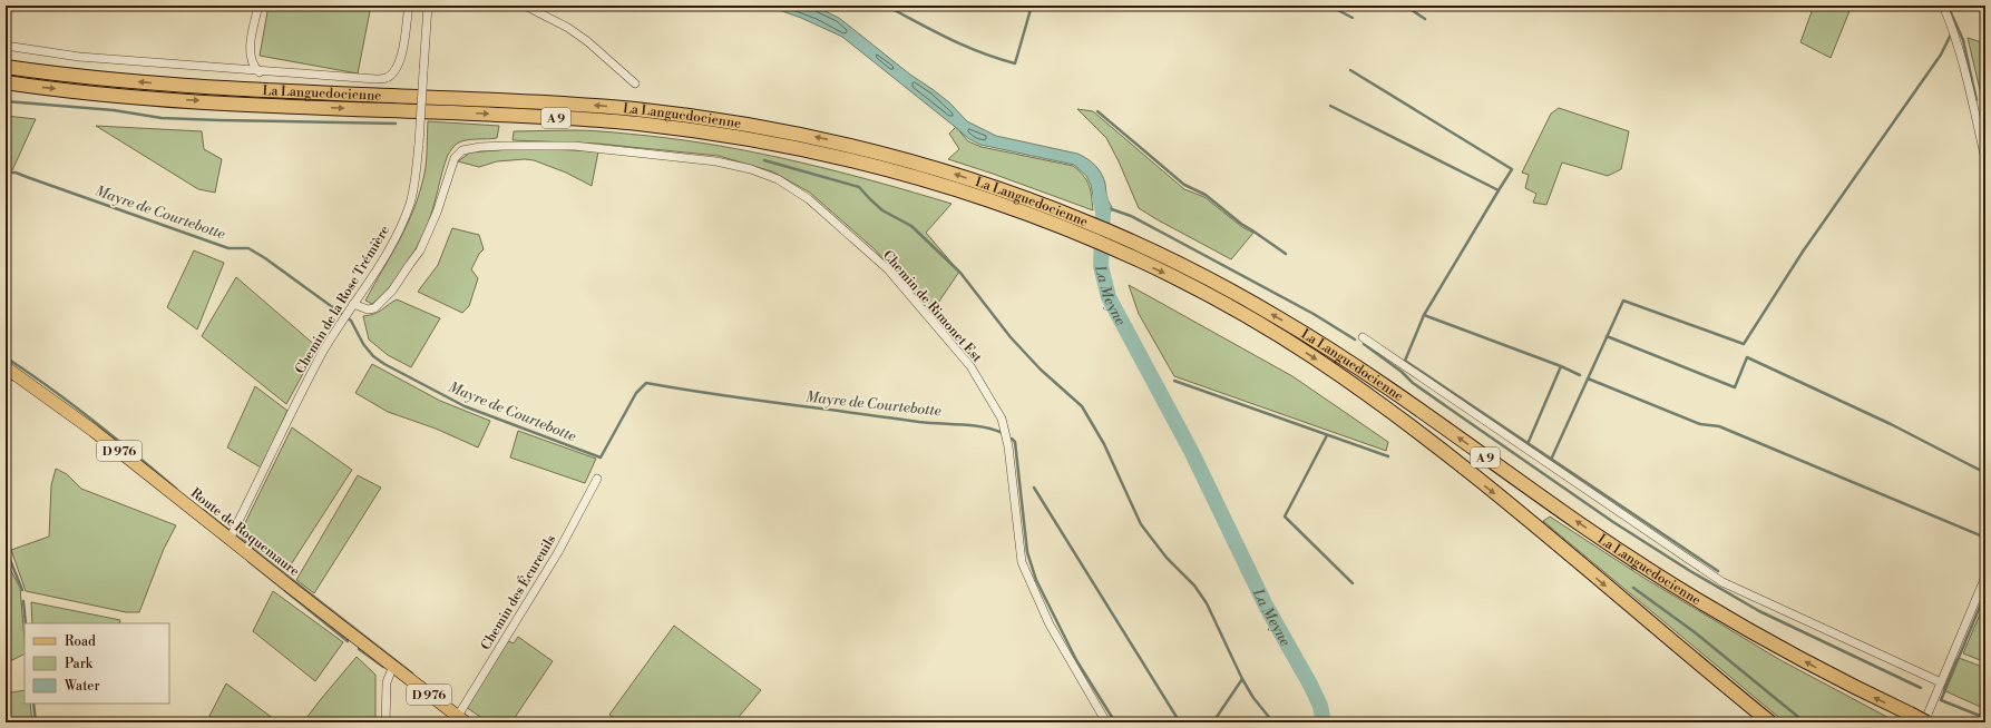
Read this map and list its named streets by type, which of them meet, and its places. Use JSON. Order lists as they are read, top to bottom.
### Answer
{
  "streets": {
    "highway": ["La Languedocienne", "A 9"],
    "main road": ["D 976", "Route de Roquemaure"],
    "street": ["Chemin de la Rose Trémière", "Chemin de Rimonet Est", "Chemin des Écureuils"]
  },
  "crossings": [
    ["Chemin de la Rose Trémière", "Chemin de Rimonet Est"],
    ["Chemin de la Rose Trémière", "Route de Roquemaure"],
    ["Route de Roquemaure", "Chemin des Écureuils"]
  ],
  "water": ["Mayre de Courtebotte", "La Meyne"],
  "legend": ["Road", "Park", "Water"]
}
